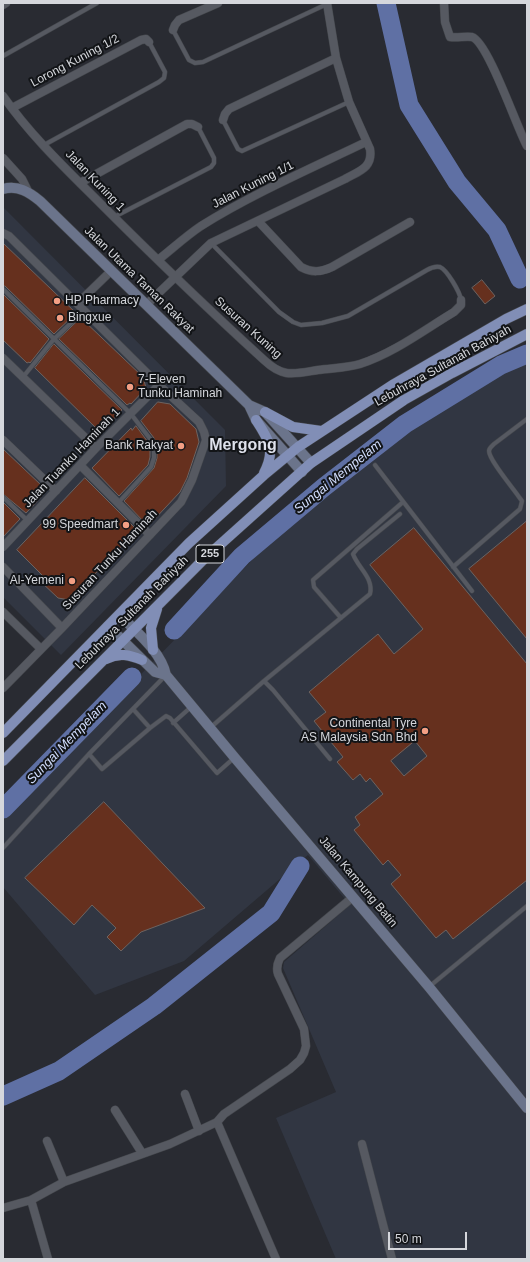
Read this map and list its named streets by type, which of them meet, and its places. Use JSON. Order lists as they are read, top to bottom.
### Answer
{
  "streets": {
    "main road": ["Lebuhraya Sultanah Bahiyah", "255"],
    "street": [
      "Lorong Kuning 1/2",
      "Jalan Kuning 1",
      "Jalan Kuning 1/1",
      "Jalan Utama Taman Rakyat",
      "Susuran Kuning",
      "Jalan Tuanku Haminah 1",
      "Susuran Tunku Haminah",
      "Jalan Kampung Batin"
    ]
  },
  "crossings": [
    ["Lorong Kuning 1/2", "Jalan Kuning 1"],
    ["Jalan Kuning 1", "Jalan Kuning 1/1"],
    ["Jalan Kuning 1", "Susuran Kuning"],
    ["Jalan Utama Taman Rakyat", "Lebuhraya Sultanah Bahiyah"],
    ["Lebuhraya Sultanah Bahiyah", "Jalan Kampung Batin"],
    ["Jalan Tuanku Haminah 1", "Susuran Tunku Haminah"]
  ],
  "districts": ["Mergong"],
  "water": ["Sungai Mempelam"],
  "places": [
    "HP Pharmacy",
    "Bingxue",
    "7-Eleven Tunku Haminah",
    "Bank Rakyat",
    "99 Speedmart",
    "Al-Yemeni",
    "Continental Tyre AS Malaysia Sdn Bhd"
  ],
  "scale_bar": "50 m"
}
